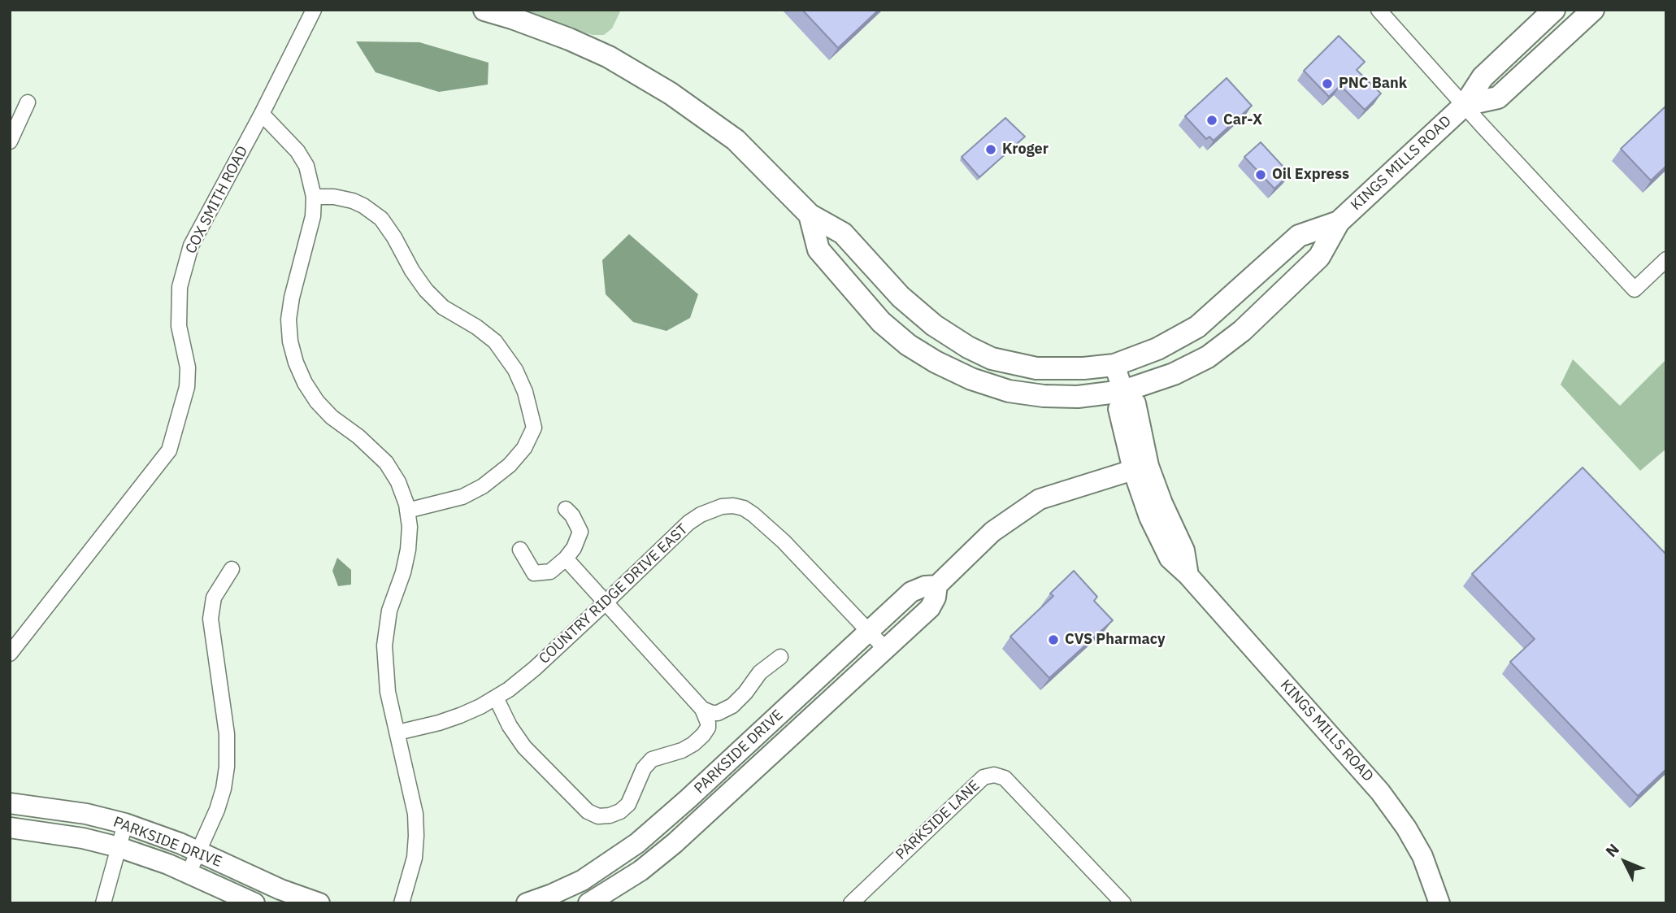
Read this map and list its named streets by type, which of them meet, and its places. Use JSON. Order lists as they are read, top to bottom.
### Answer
{
  "streets": {
    "main road": ["KINGS MILLS ROAD"],
    "street": [
      "COX SMITH ROAD",
      "COUNTRY RIDGE DRIVE EAST",
      "PARKSIDE DRIVE",
      "PARKSIDE LANE"
    ]
  },
  "crossings": [
    ["KINGS MILLS ROAD", "PARKSIDE DRIVE"],
    ["COUNTRY RIDGE DRIVE EAST", "PARKSIDE DRIVE"]
  ],
  "places": [
    "PNC Bank",
    "Car-X",
    "Kroger",
    "Oil Express",
    "CVS Pharmacy"
  ],
  "north": "top left"
}
